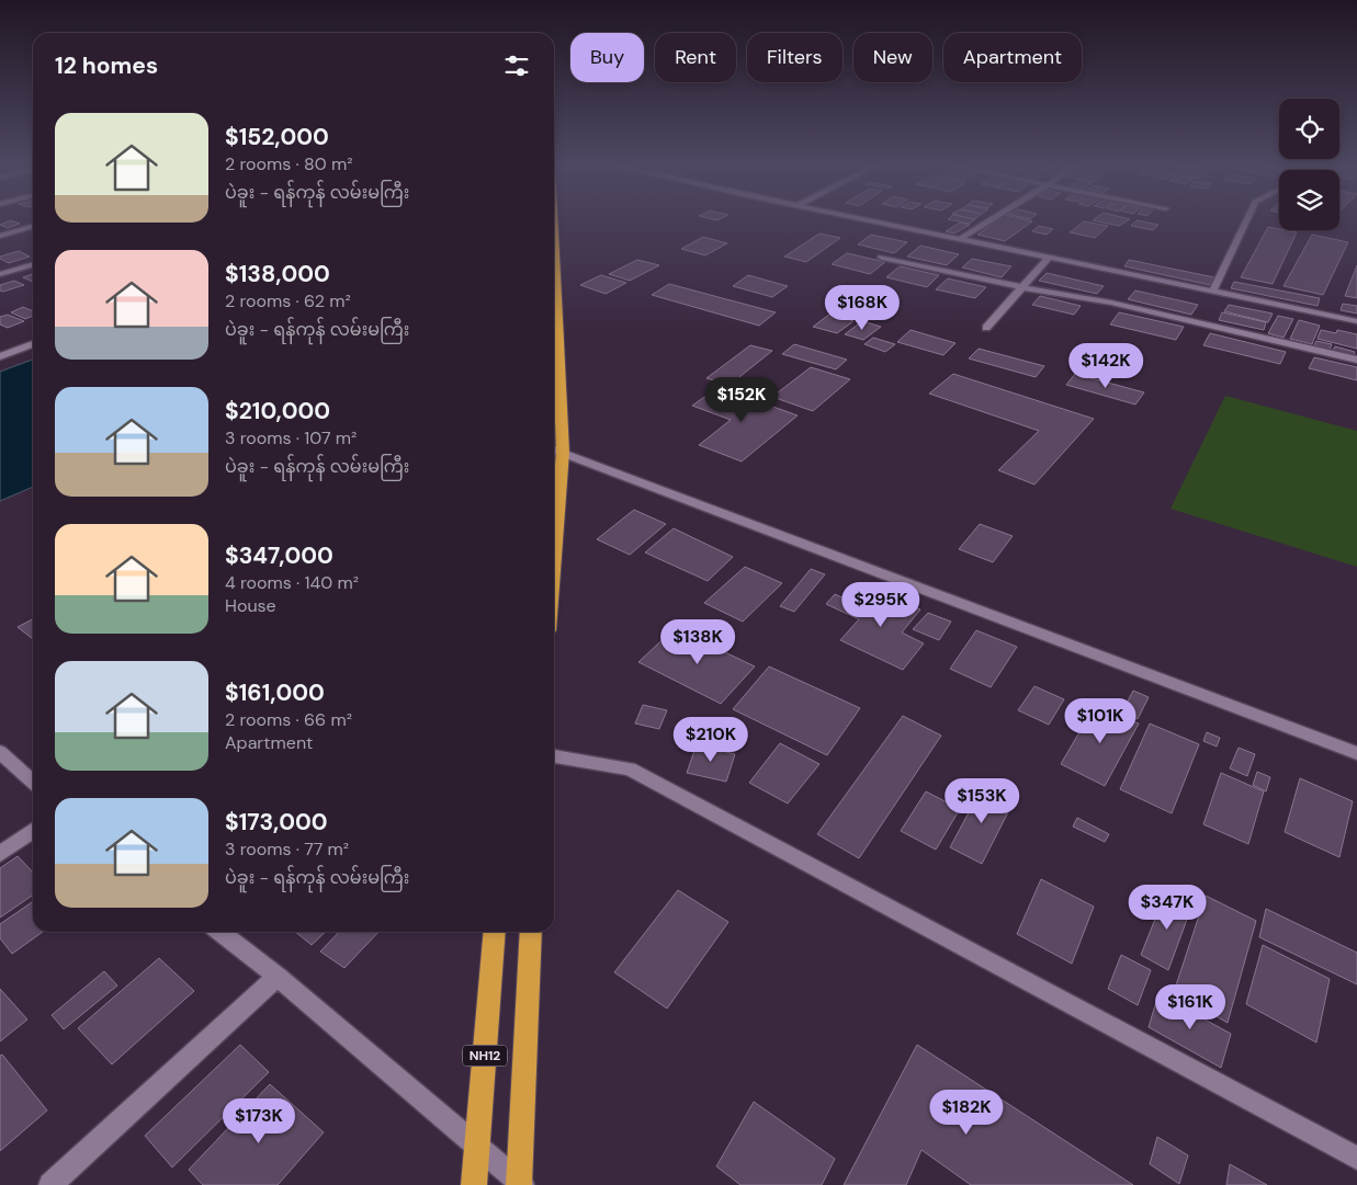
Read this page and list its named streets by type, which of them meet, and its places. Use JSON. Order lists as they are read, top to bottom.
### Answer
{
  "streets": {
    "highway": ["NH12"]
  },
  "page": {
    "chip": [
      "Buy",
      "Rent",
      "Filters",
      "New",
      "Apartment"
    ],
    "heading": "12 homes",
    "list": [
      {
        "name": "$152,000",
        "note": "2 rooms · 80 m² · ပဲခူး - ရန်ကုန် လမ်းမကြီး"
      },
      {
        "name": "$138,000",
        "note": "2 rooms · 62 m² · ပဲခူး - ရန်ကုန် လမ်းမကြီး"
      },
      {
        "name": "$210,000",
        "note": "3 rooms · 107 m² · ပဲခူး - ရန်ကုန် လမ်းမကြီး"
      },
      {
        "name": "$347,000",
        "note": "4 rooms · 140 m² · House"
      },
      {
        "name": "$161,000",
        "note": "2 rooms · 66 m² · Apartment"
      },
      {
        "name": "$173,000",
        "note": "3 rooms · 77 m² · ပဲခူး - ရန်ကုန် လမ်းမကြီး"
      }
    ],
    "price": [
      "$168K",
      "$142K",
      "$152K",
      "$295K",
      "$138K",
      "$101K",
      "$210K",
      "$153K",
      "$347K",
      "$161K",
      "$182K",
      "$173K"
    ]
  }
}
